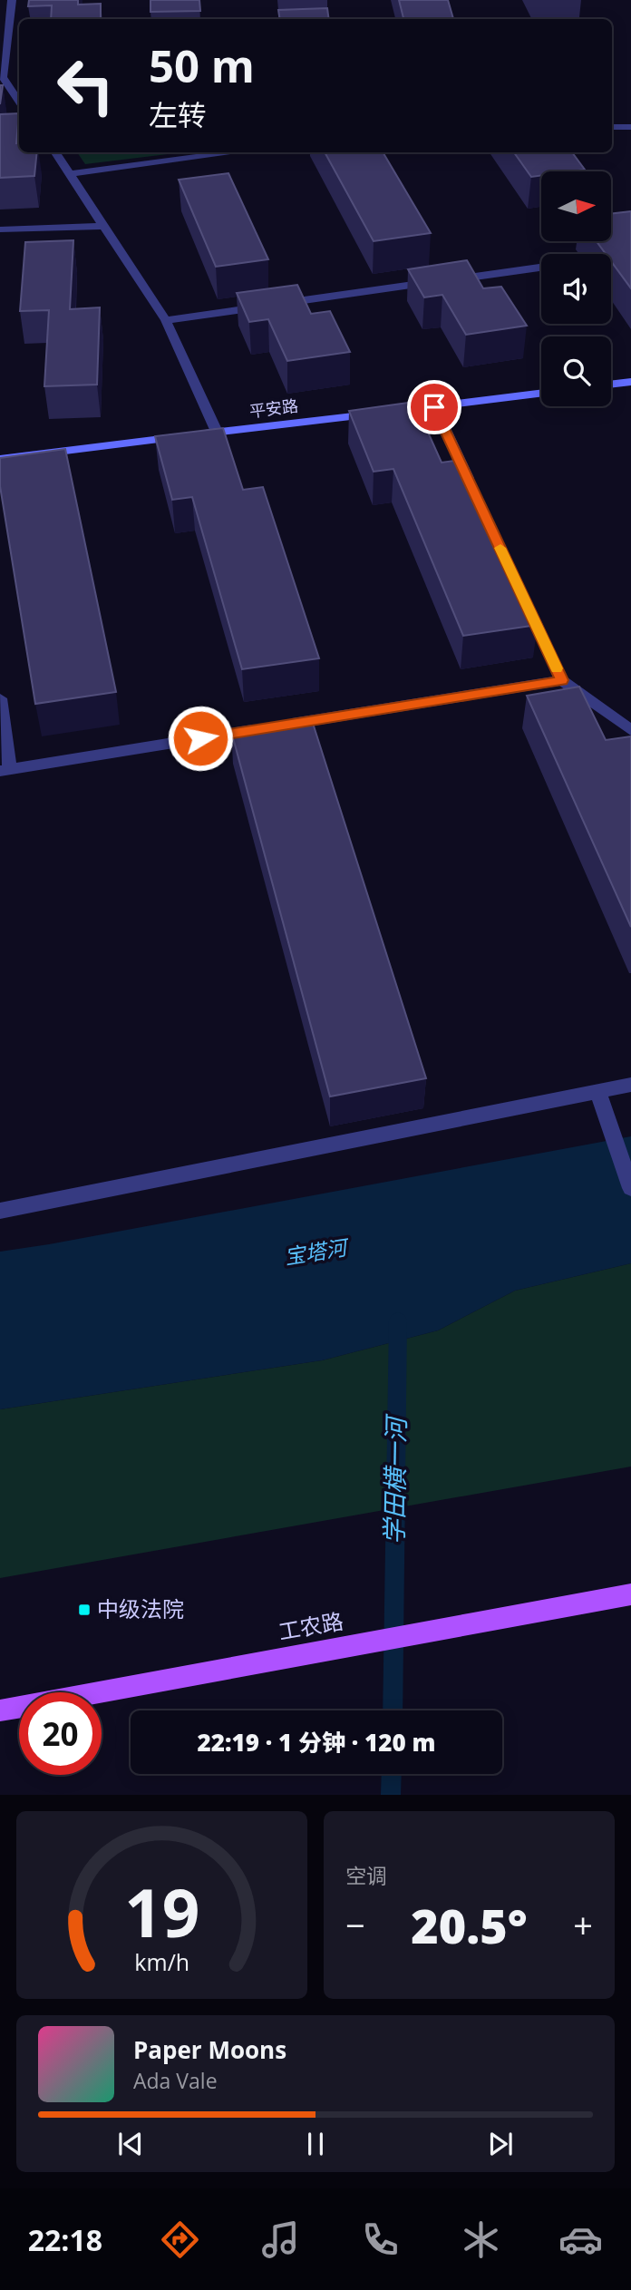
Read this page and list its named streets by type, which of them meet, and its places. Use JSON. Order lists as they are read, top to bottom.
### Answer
{
  "streets": {
    "main road": ["工农路"],
    "street": ["平安路"]
  },
  "water": ["宝塔河", "学田横一河"],
  "places": {
    "transit": ["中级法院"]
  },
  "north": "right",
  "page": {
    "turn": ["50 m", "左转"],
    "limit": "20",
    "trip": "22:19 · 1 分钟 · 120 m",
    "tile": "空调",
    "heat": ["−", "20.5°", "+"],
    "song": ["Paper Moons", "Ada Vale"],
    "tabs": "22:18",
    "gauge": ["19", "km/h"]
  }
}
